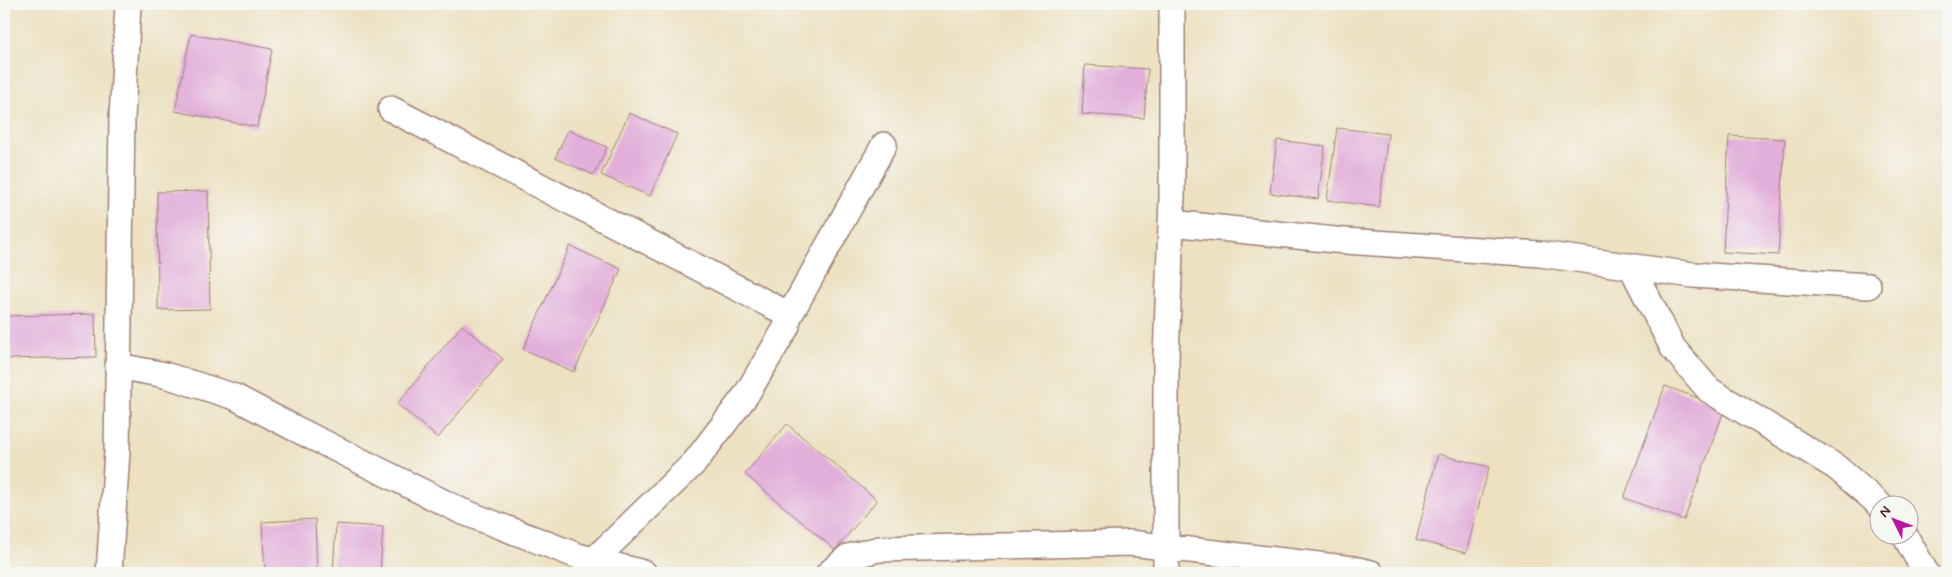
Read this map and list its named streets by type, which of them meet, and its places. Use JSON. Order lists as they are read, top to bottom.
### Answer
{
  "north": "top left"
}
